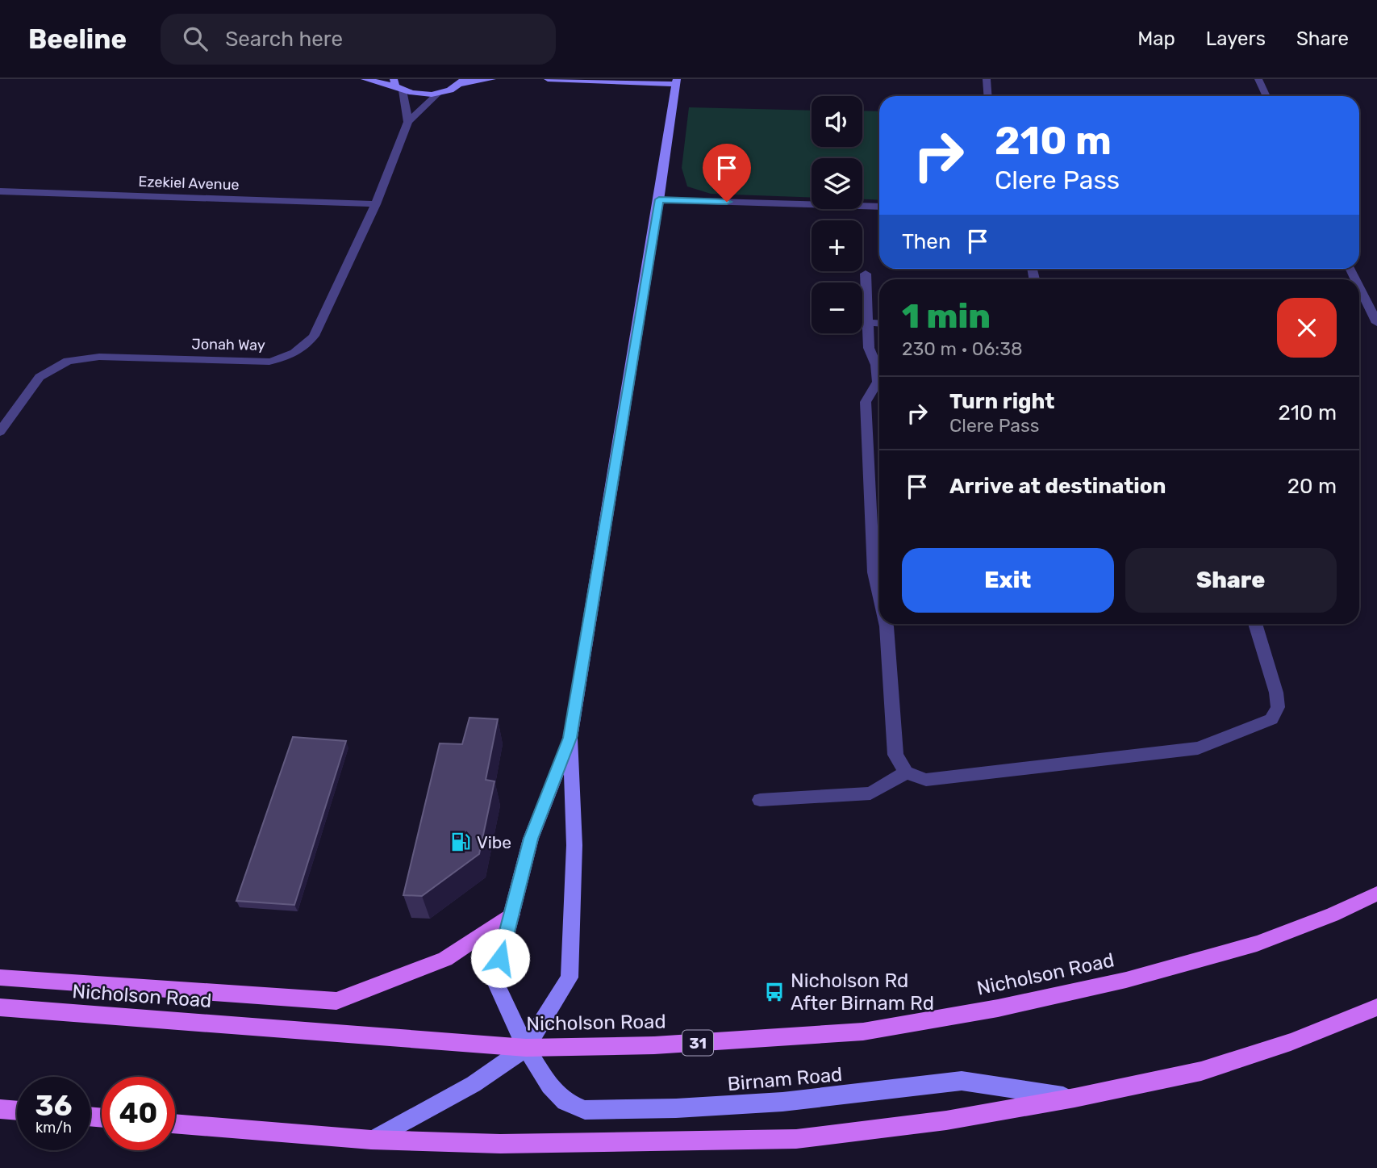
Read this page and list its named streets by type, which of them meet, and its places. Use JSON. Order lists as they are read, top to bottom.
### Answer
{
  "streets": {
    "main road": ["Nicholson Road", "31"],
    "street": ["Ezekiel Avenue", "Jonah Way", "Birnam Road"]
  },
  "crossings": [
    ["Ezekiel Avenue", "Jonah Way"],
    ["Nicholson Road", "Birnam Road"]
  ],
  "places": {
    "fuel station": ["Vibe"],
    "bus stop": ["Nicholson Rd After Birnam Rd"]
  },
  "page": {
    "header": "Beeline",
    "search": "Search here",
    "nav": ["Map", "Layers", "Share"],
    "map_buttons": ["+", "−"],
    "turn": ["210 m", "Clere Pass"],
    "then": "Then",
    "heading": ["1 min", "230 m · 06:38"],
    "list": [
      {
        "name": "Turn right",
        "note": "Clere Pass",
        "value": "210 m"
      },
      {
        "name": "Arrive at destination",
        "value": "20 m"
      }
    ],
    "buttons": ["Exit", "Share"],
    "speed": "36 km/h",
    "limit": "40"
  }
}
